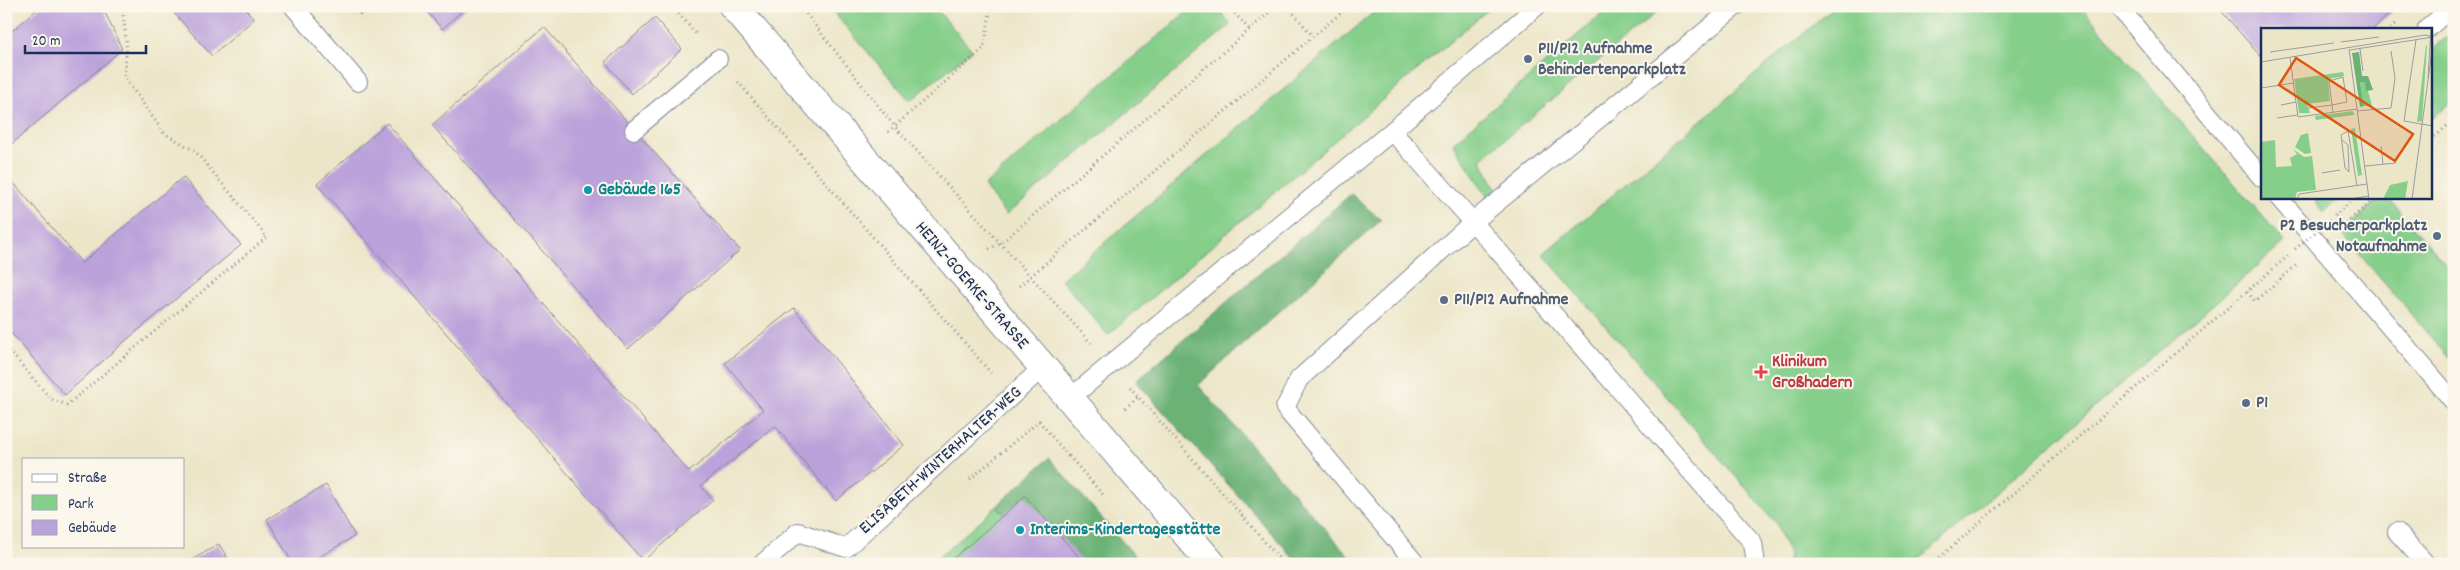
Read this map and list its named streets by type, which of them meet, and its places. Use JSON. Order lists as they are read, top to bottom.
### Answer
{
  "streets": {
    "street": ["HEINZ-GOERKE-STRASSE"],
    "lane": ["ELISABETH-WINTERHALTER-WEG"]
  },
  "crossings": [
    ["HEINZ-GOERKE-STRASSE", "ELISABETH-WINTERHALTER-WEG"]
  ],
  "places": {
    "other": [
      "P11/P12 Aufnahme Behindertenparkplatz",
      "Gebäude 165",
      "P2 Besucherparkplatz Notaufnahme",
      "P11/P12 Aufnahme",
      "P1",
      "Interims-Kindertagesstätte"
    ],
    "health": ["Klinikum Großhadern"]
  },
  "legend": ["Straße", "Park", "Gebäude"],
  "scale_bar": "20 m"
}
